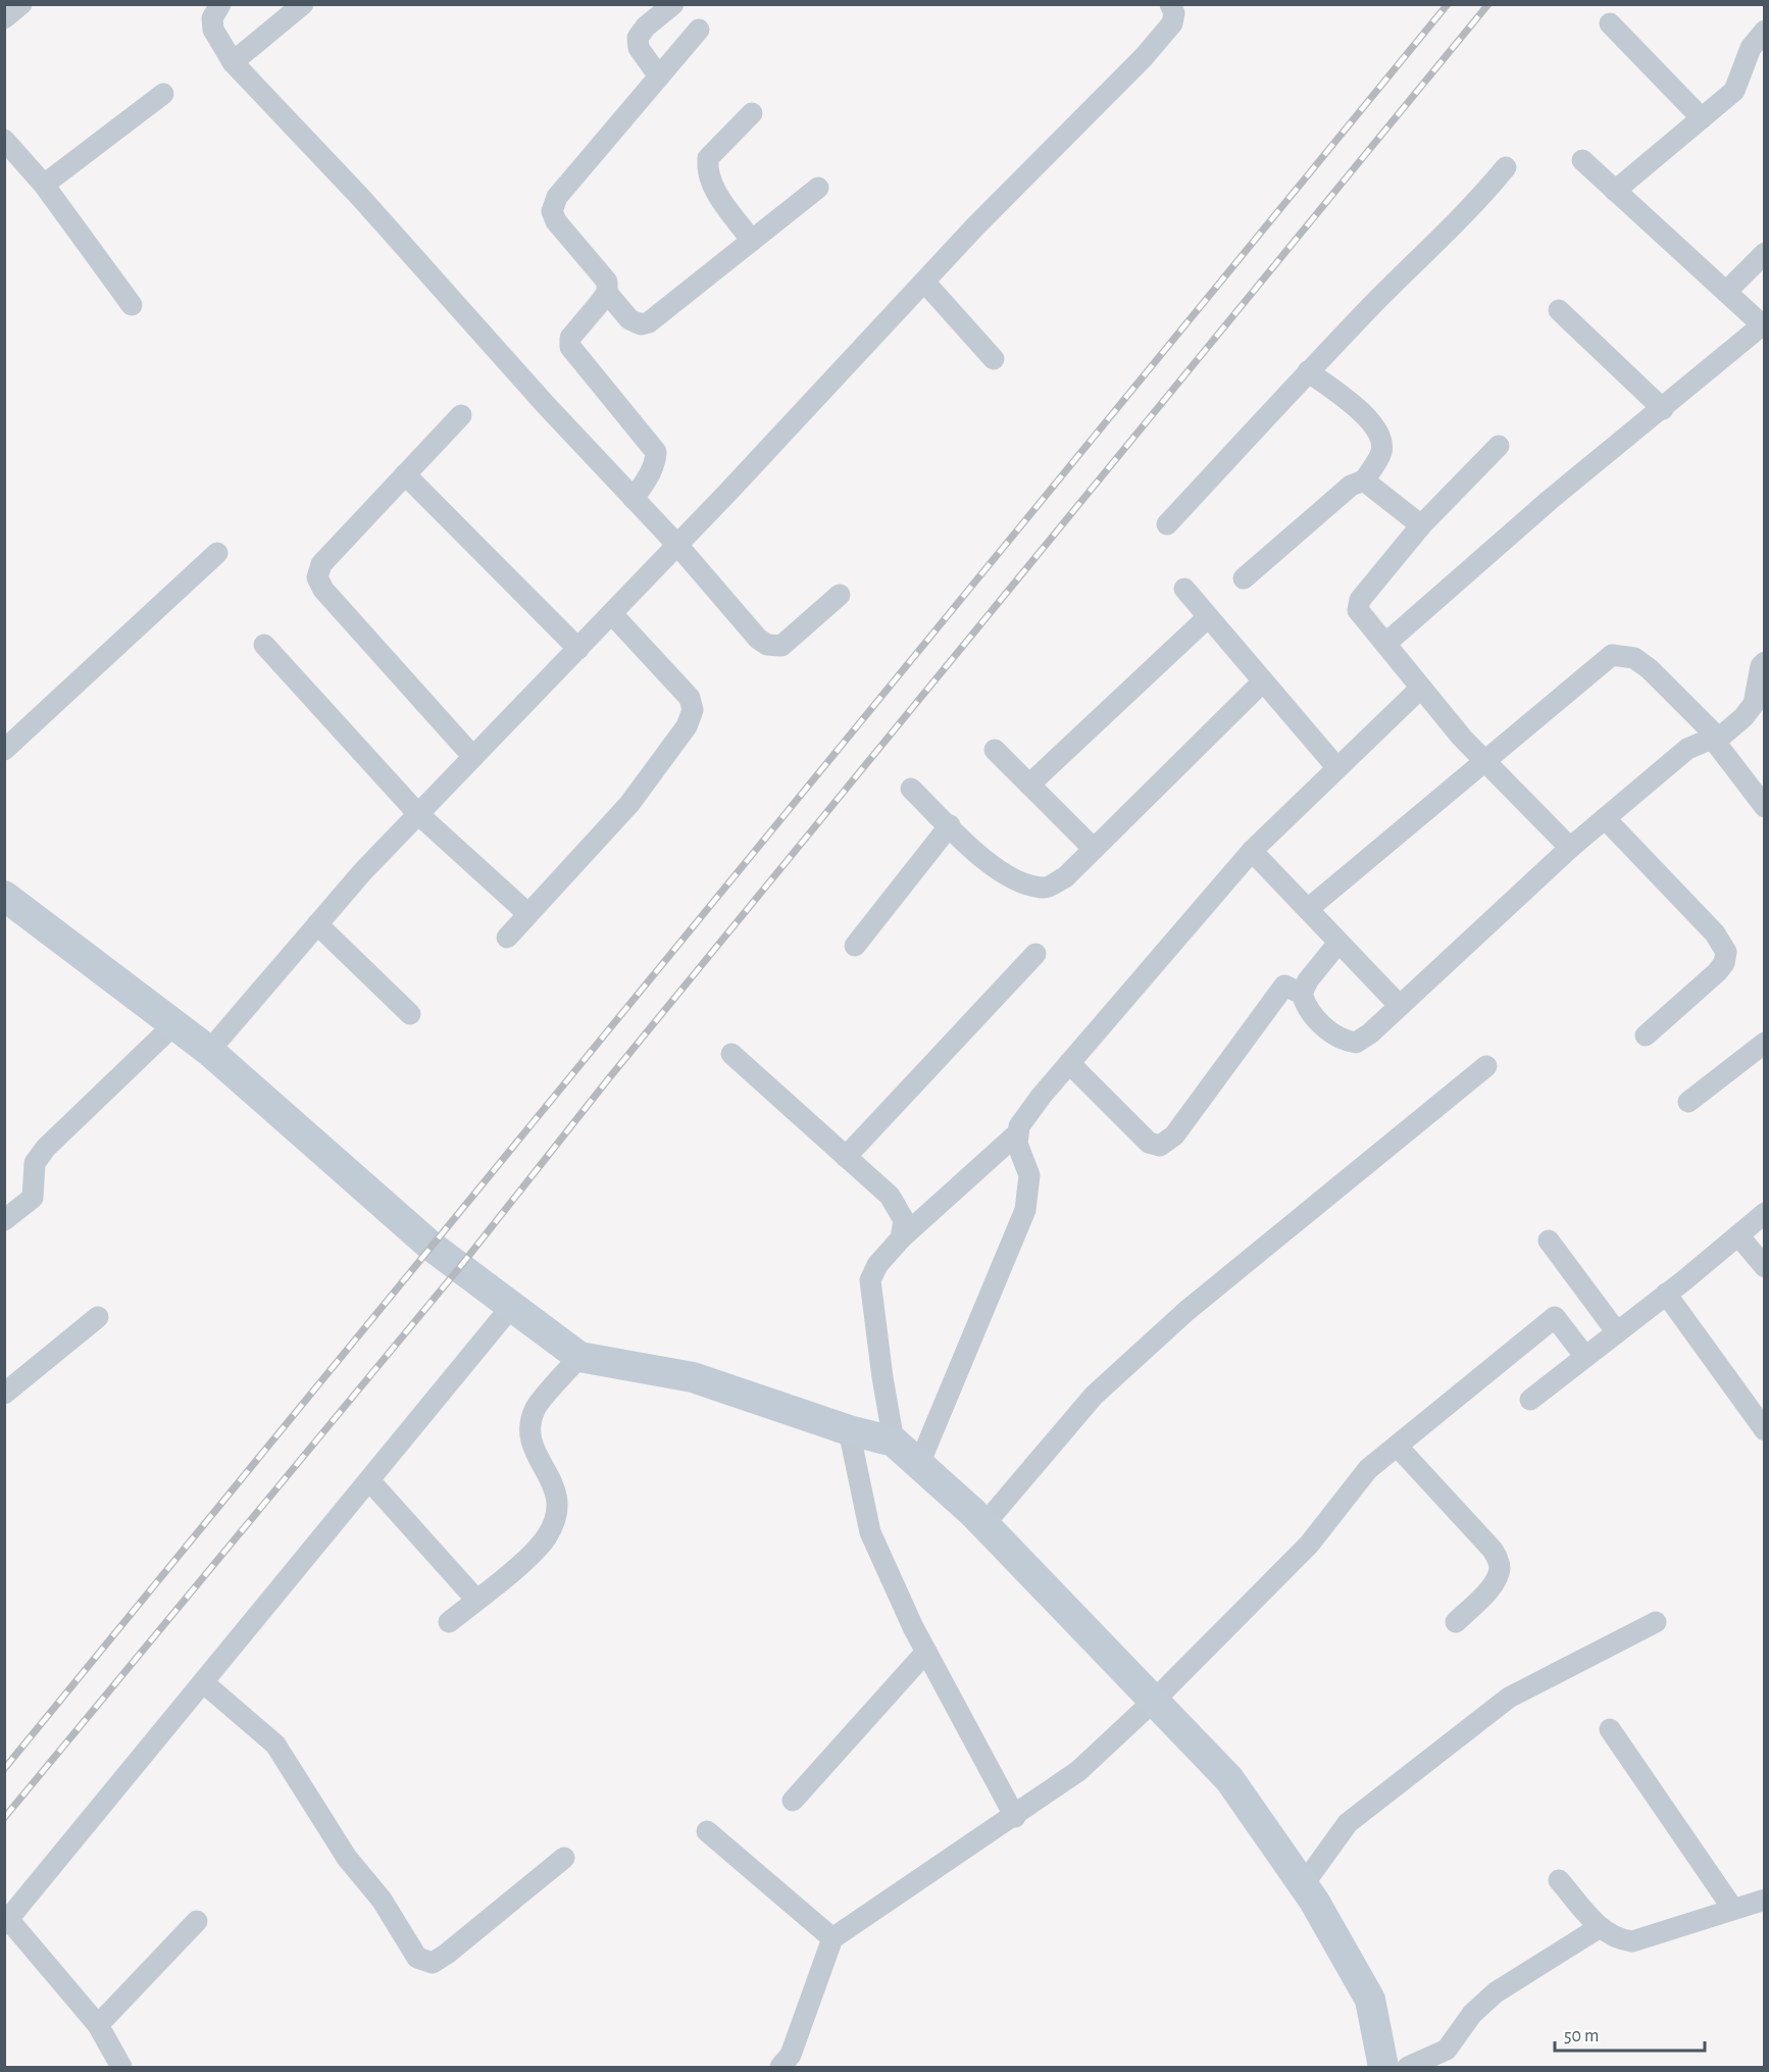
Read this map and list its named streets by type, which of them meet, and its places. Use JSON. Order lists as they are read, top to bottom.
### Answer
{
  "scale_bar": "50 m"
}
